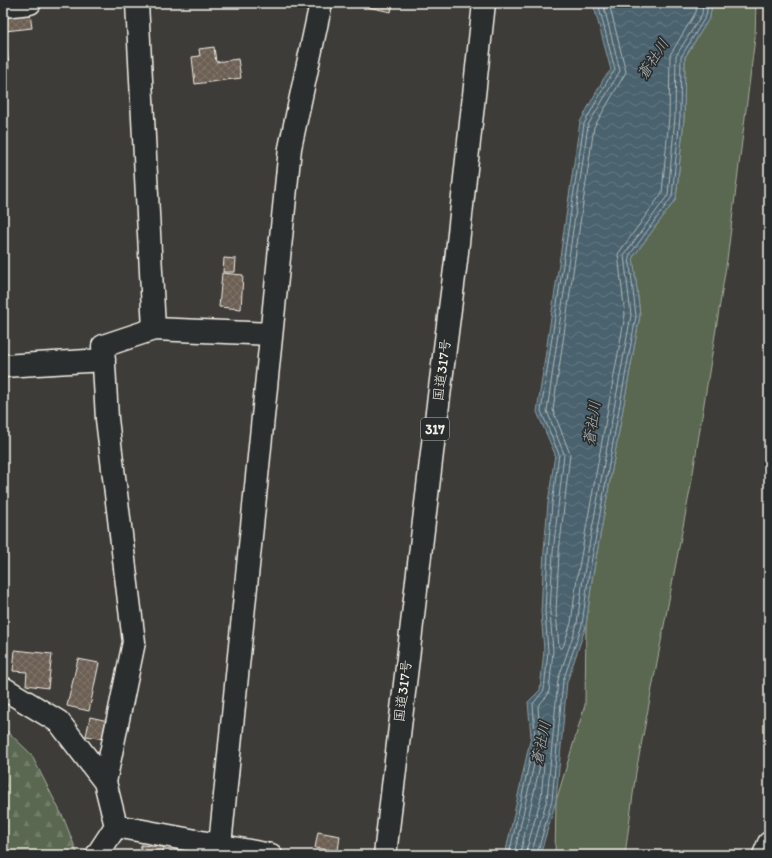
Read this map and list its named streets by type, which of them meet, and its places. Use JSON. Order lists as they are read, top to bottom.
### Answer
{
  "streets": {
    "main road": ["国道317号", "317"]
  },
  "water": ["蒼社川"]
}
